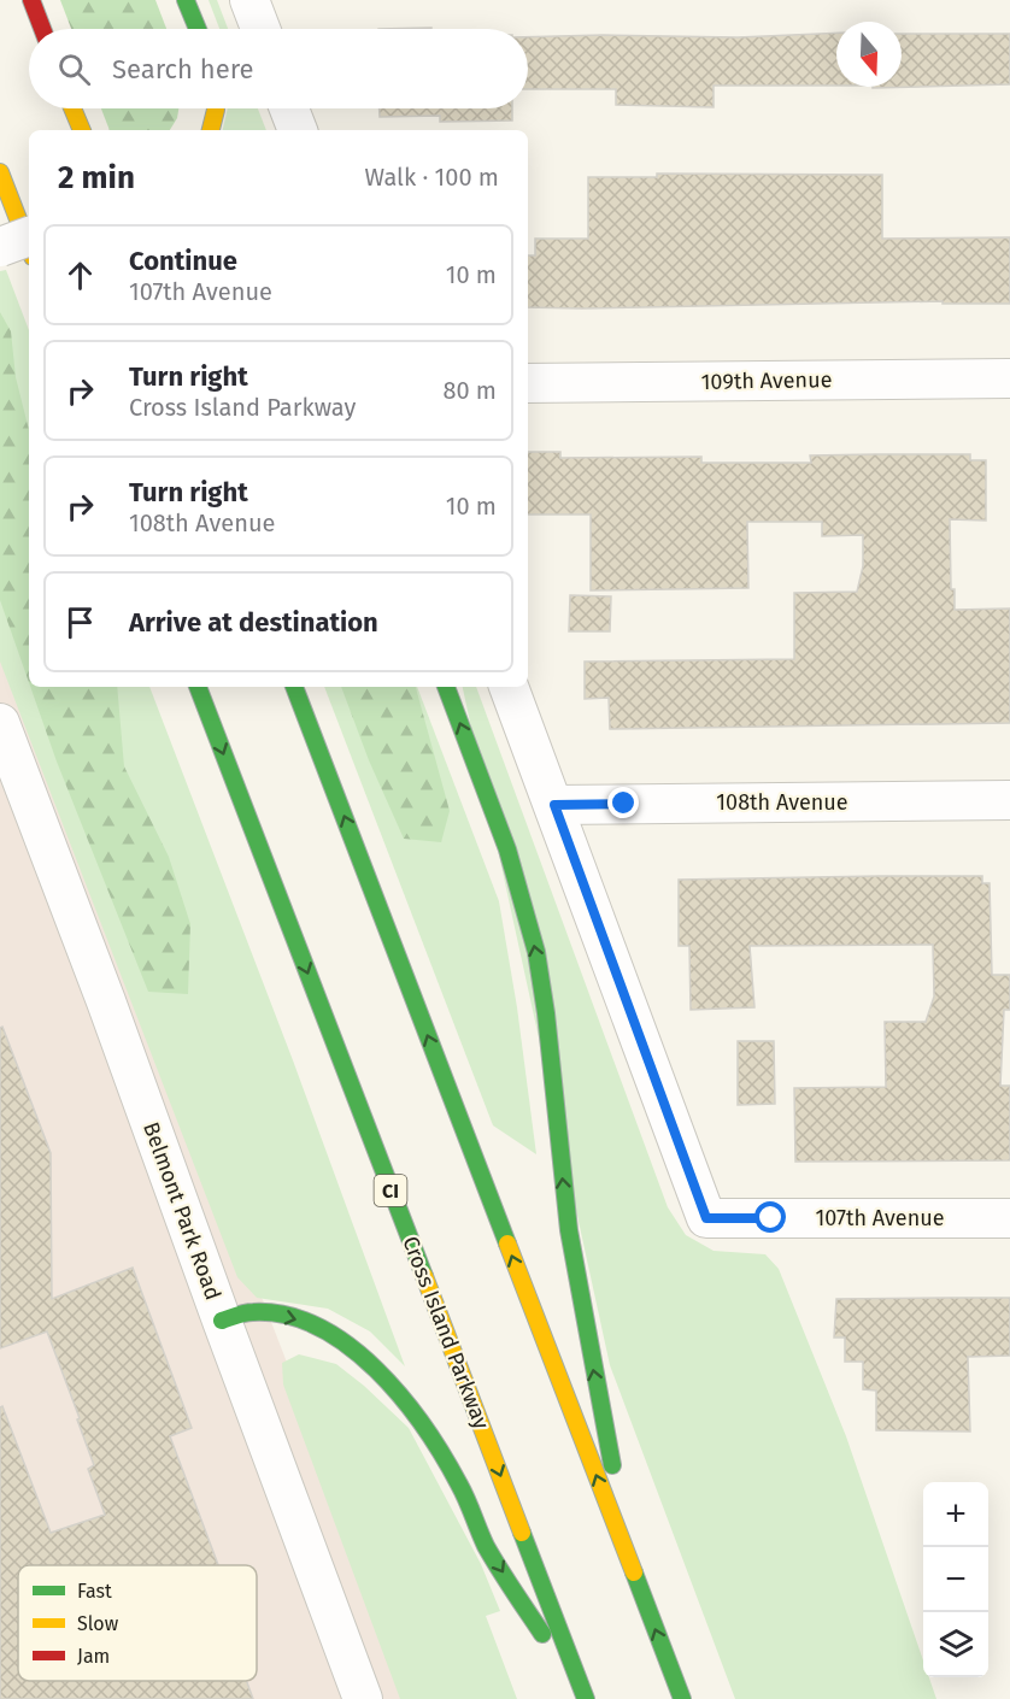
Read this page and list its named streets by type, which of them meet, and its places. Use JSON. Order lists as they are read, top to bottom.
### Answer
{
  "streets": {
    "highway": ["CI", "Cross Island Parkway"],
    "street": [
      "109th Avenue",
      "108th Avenue",
      "Belmont Park Road",
      "107th Avenue"
    ]
  },
  "crossings": [
    ["108th Avenue", "107th Avenue"]
  ],
  "legend": ["Fast", "Slow", "Jam"],
  "north": "bottom",
  "page": {
    "search": "Search here",
    "heading": ["2 min", "Walk · 100 m"],
    "list": [
      ["Continue", "107th Avenue", "10 m"],
      ["Turn right", "Cross Island Parkway", "80 m"],
      ["Turn right", "108th Avenue", "10 m"],
      "Arrive at destination"
    ],
    "map_buttons": ["+", "−"]
  }
}
